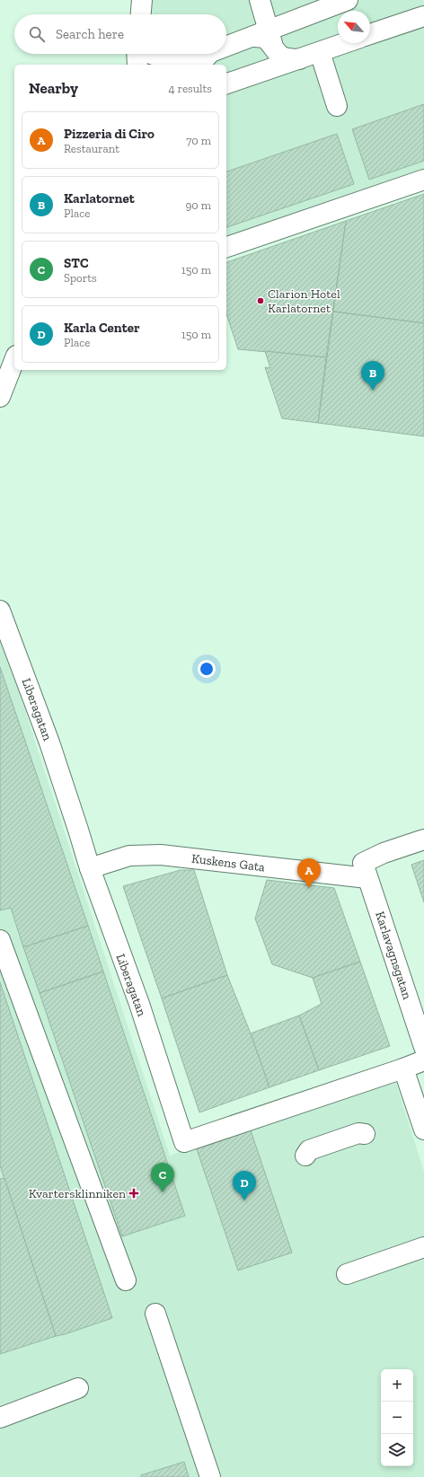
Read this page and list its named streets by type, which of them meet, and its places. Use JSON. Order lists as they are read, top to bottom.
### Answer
{
  "streets": {
    "street": ["Liberagatan", "Kuskens Gata", "Karlavagnsgatan"]
  },
  "crossings": [
    ["Liberagatan", "Kuskens Gata"],
    ["Kuskens Gata", "Karlavagnsgatan"]
  ],
  "places": {
    "other": ["Clarion Hotel Karlatornet"],
    "health": ["Kvartersklinniken"]
  },
  "north": "top left",
  "page": {
    "search": "Search here",
    "heading": ["Nearby", "4 results"],
    "list": [
      {
        "mark": "A",
        "name": "Pizzeria di Ciro",
        "note": "Restaurant",
        "value": "70 m"
      },
      {
        "mark": "B",
        "name": "Karlatornet",
        "note": "Place",
        "value": "90 m"
      },
      {
        "mark": "C",
        "name": "STC",
        "note": "Sports",
        "value": "150 m"
      },
      {
        "mark": "D",
        "name": "Karla Center",
        "note": "Place",
        "value": "150 m"
      }
    ],
    "pins": [
      "B",
      "A",
      "C",
      "D"
    ],
    "map_buttons": ["+", "−"]
  }
}
